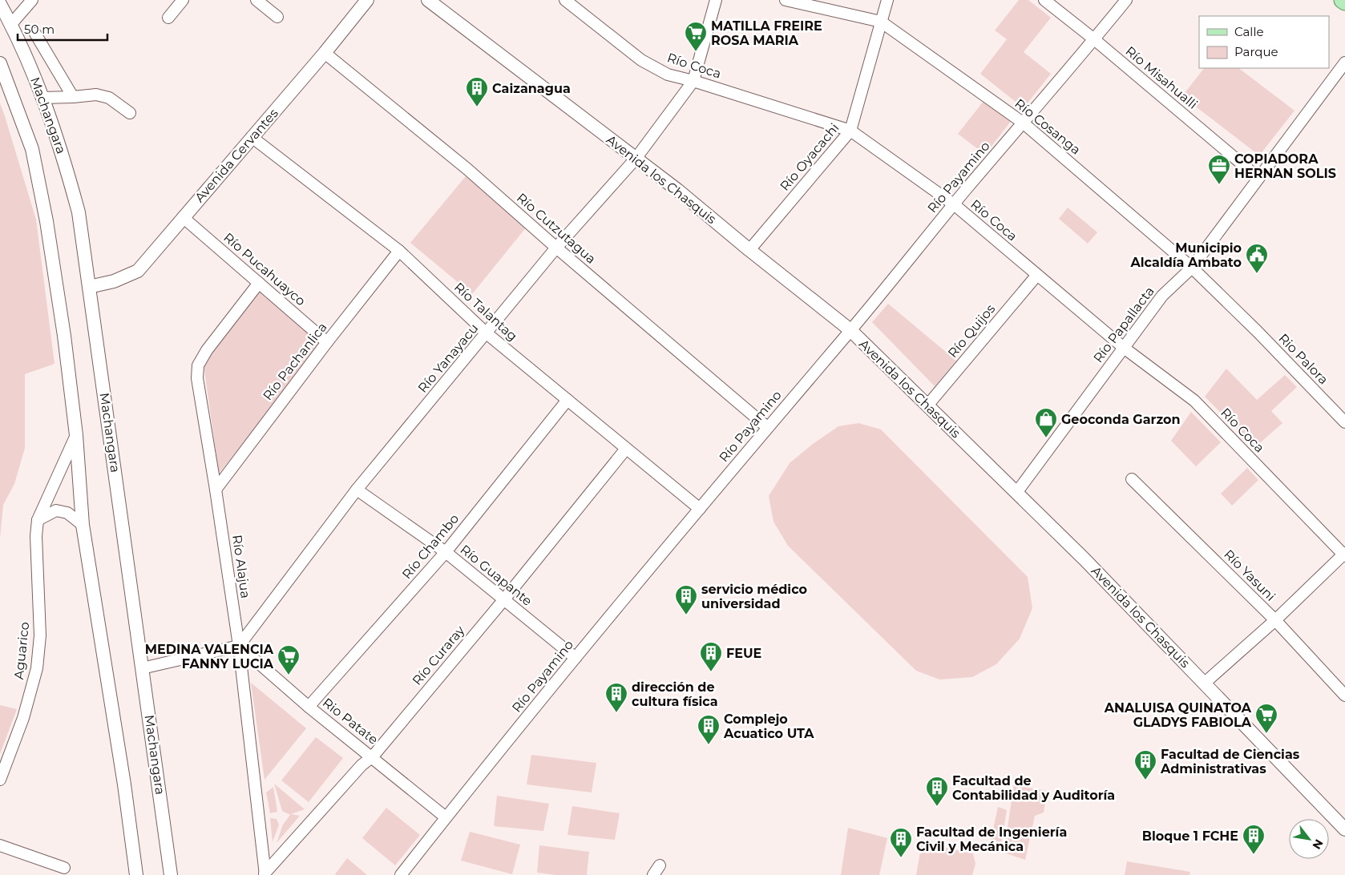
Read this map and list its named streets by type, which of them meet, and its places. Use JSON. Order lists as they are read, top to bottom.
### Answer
{
  "streets": {
    "street": [
      "Río Coca",
      "Río Misahualli",
      "Machangara",
      "Río Cosanga",
      "Avenida Cervantes",
      "Río Oyacachi",
      "Río Payamino",
      "Avenida los Chasquis",
      "Río Cutzutagua",
      "Río Pucahuayco",
      "Río Talantag",
      "Río Papallacta",
      "Río Quijos",
      "Río Yanayacu",
      "Rio Palora",
      "Río Pachanlica",
      "Río Chambo",
      "Río Alajua",
      "Río Guapante",
      "Río Yasuni",
      "Aguarico",
      "Río Curaray",
      "Rio Patate"
    ]
  },
  "crossings": [
    ["Río Coca", "Río Oyacachi"],
    ["Río Coca", "Río Payamino"],
    ["Río Coca", "Río Papallacta"],
    ["Río Coca", "Río Quijos"],
    ["Río Coca", "Río Yanayacu"],
    ["Río Misahualli", "Río Payamino"],
    ["Río Misahualli", "Río Papallacta"],
    ["Machangara", "Avenida Cervantes"],
    ["Machangara", "Aguarico"],
    ["Río Cosanga", "Río Oyacachi"],
    ["Río Cosanga", "Río Payamino"],
    ["Río Cosanga", "Río Papallacta"],
    ["Río Cosanga", "Rio Palora"],
    ["Avenida Cervantes", "Río Cutzutagua"],
    ["Avenida Cervantes", "Río Pucahuayco"],
    ["Avenida Cervantes", "Río Talantag"],
    ["Río Oyacachi", "Avenida los Chasquis"],
    ["Río Payamino", "Avenida los Chasquis"],
    ["Río Payamino", "Río Cutzutagua"],
    ["Río Payamino", "Río Talantag"],
    ["Río Payamino", "Río Guapante"],
    ["Río Payamino", "Rio Patate"],
    ["Avenida los Chasquis", "Río Papallacta"],
    ["Avenida los Chasquis", "Río Quijos"],
    ["Avenida los Chasquis", "Río Yanayacu"],
    ["Río Cutzutagua", "Río Yanayacu"],
    ["Río Pucahuayco", "Río Pachanlica"],
    ["Río Pucahuayco", "Río Alajua"],
    ["Río Talantag", "Río Yanayacu"],
    ["Río Talantag", "Río Pachanlica"],
    ["Río Talantag", "Río Chambo"],
    ["Río Talantag", "Río Curaray"],
    ["Río Yanayacu", "Río Alajua"],
    ["Río Yanayacu", "Río Guapante"],
    ["Río Yanayacu", "Rio Patate"],
    ["Río Pachanlica", "Río Alajua"],
    ["Río Chambo", "Río Guapante"],
    ["Río Chambo", "Rio Patate"],
    ["Río Alajua", "Río Curaray"],
    ["Río Alajua", "Rio Patate"],
    ["Río Guapante", "Río Curaray"],
    ["Río Curaray", "Rio Patate"]
  ],
  "places": {
    "supermarket": ["MATILLA FREIRE ROSA MARIA", "MEDINA VALENCIA FANNY LUCIA", "ANALUISA QUINATOA GLADYS FABIOLA"],
    "building": [
      "Caizanagua",
      "servicio médico universidad",
      "FEUE",
      "dirección de cultura física",
      "Complejo Acuatico UTA",
      "Facultad de Ciencias Administrativas",
      "Facultad de Contabilidad y Auditoría",
      "Bloque 1 FCHE",
      "Facultad de Ingeniería Civil y Mecánica"
    ],
    "office": ["COPIADORA HERNAN SOLIS"],
    "public building": ["Municipio Alcaldía Ambato"],
    "shop": ["Geoconda Garzon"]
  },
  "legend": ["Calle", "Parque"],
  "scale_bar": "50 m",
  "north": "bottom right"
}
